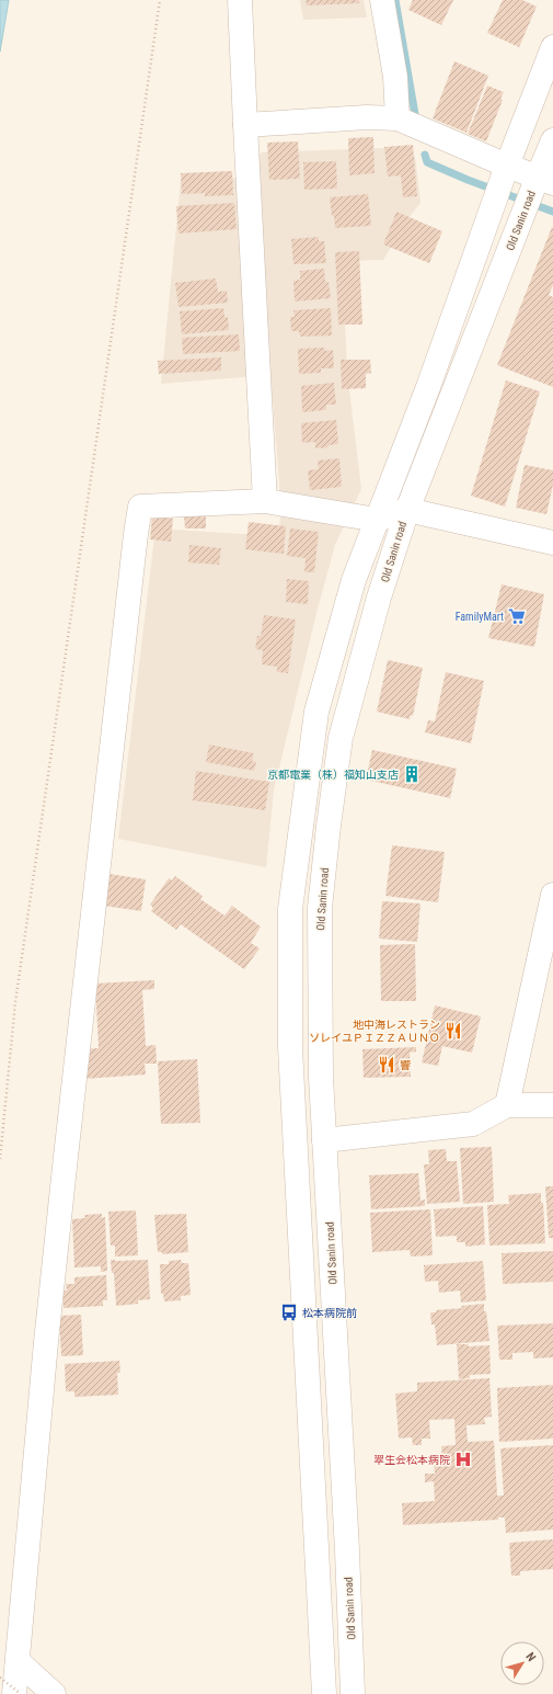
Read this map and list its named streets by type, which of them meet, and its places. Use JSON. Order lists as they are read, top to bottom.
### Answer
{
  "streets": {
    "street": ["Old Sanin road"]
  },
  "places": {
    "supermarket": ["FamilyMart"],
    "building": ["京都電業（株）福知山支店"],
    "restaurant": ["地中海レストラン ソレイユＰＩＺＺＡＵＮＯ", "響"],
    "bus stop": ["松本病院前"],
    "hospital": ["翠生会松本病院"]
  },
  "north": "top right"
}
